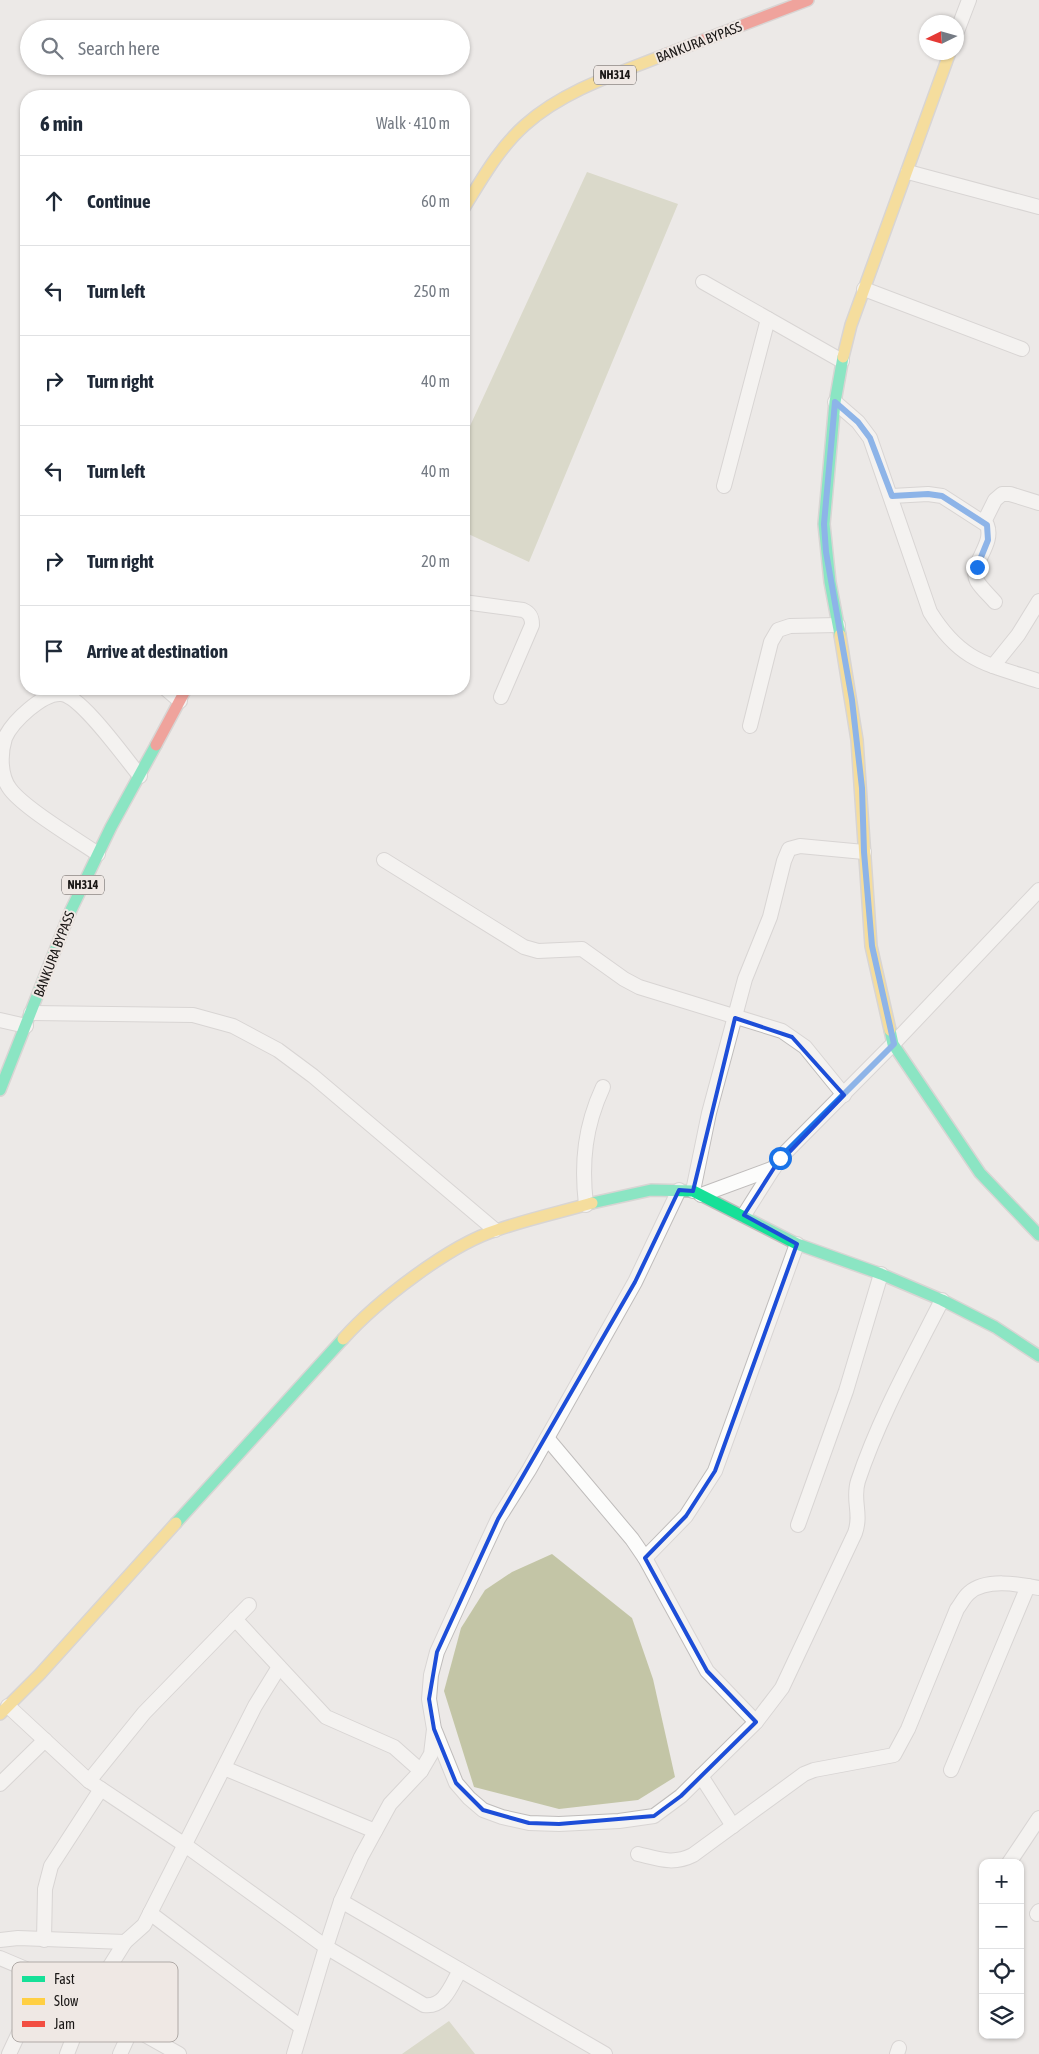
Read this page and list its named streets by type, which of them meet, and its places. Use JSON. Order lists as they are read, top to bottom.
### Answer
{
  "streets": {
    "main road": ["BANKURA BYPASS", "NH314"]
  },
  "legend": ["Fast", "Slow", "Jam"],
  "north": "left",
  "page": {
    "search": "Search here",
    "heading": ["6 min", "Walk · 410 m"],
    "list": [
      ["Continue", "60 m"],
      ["Turn left", "250 m"],
      ["Turn right", "40 m"],
      ["Turn left", "40 m"],
      ["Turn right", "20 m"],
      "Arrive at destination"
    ],
    "map_buttons": ["+", "−"]
  }
}
